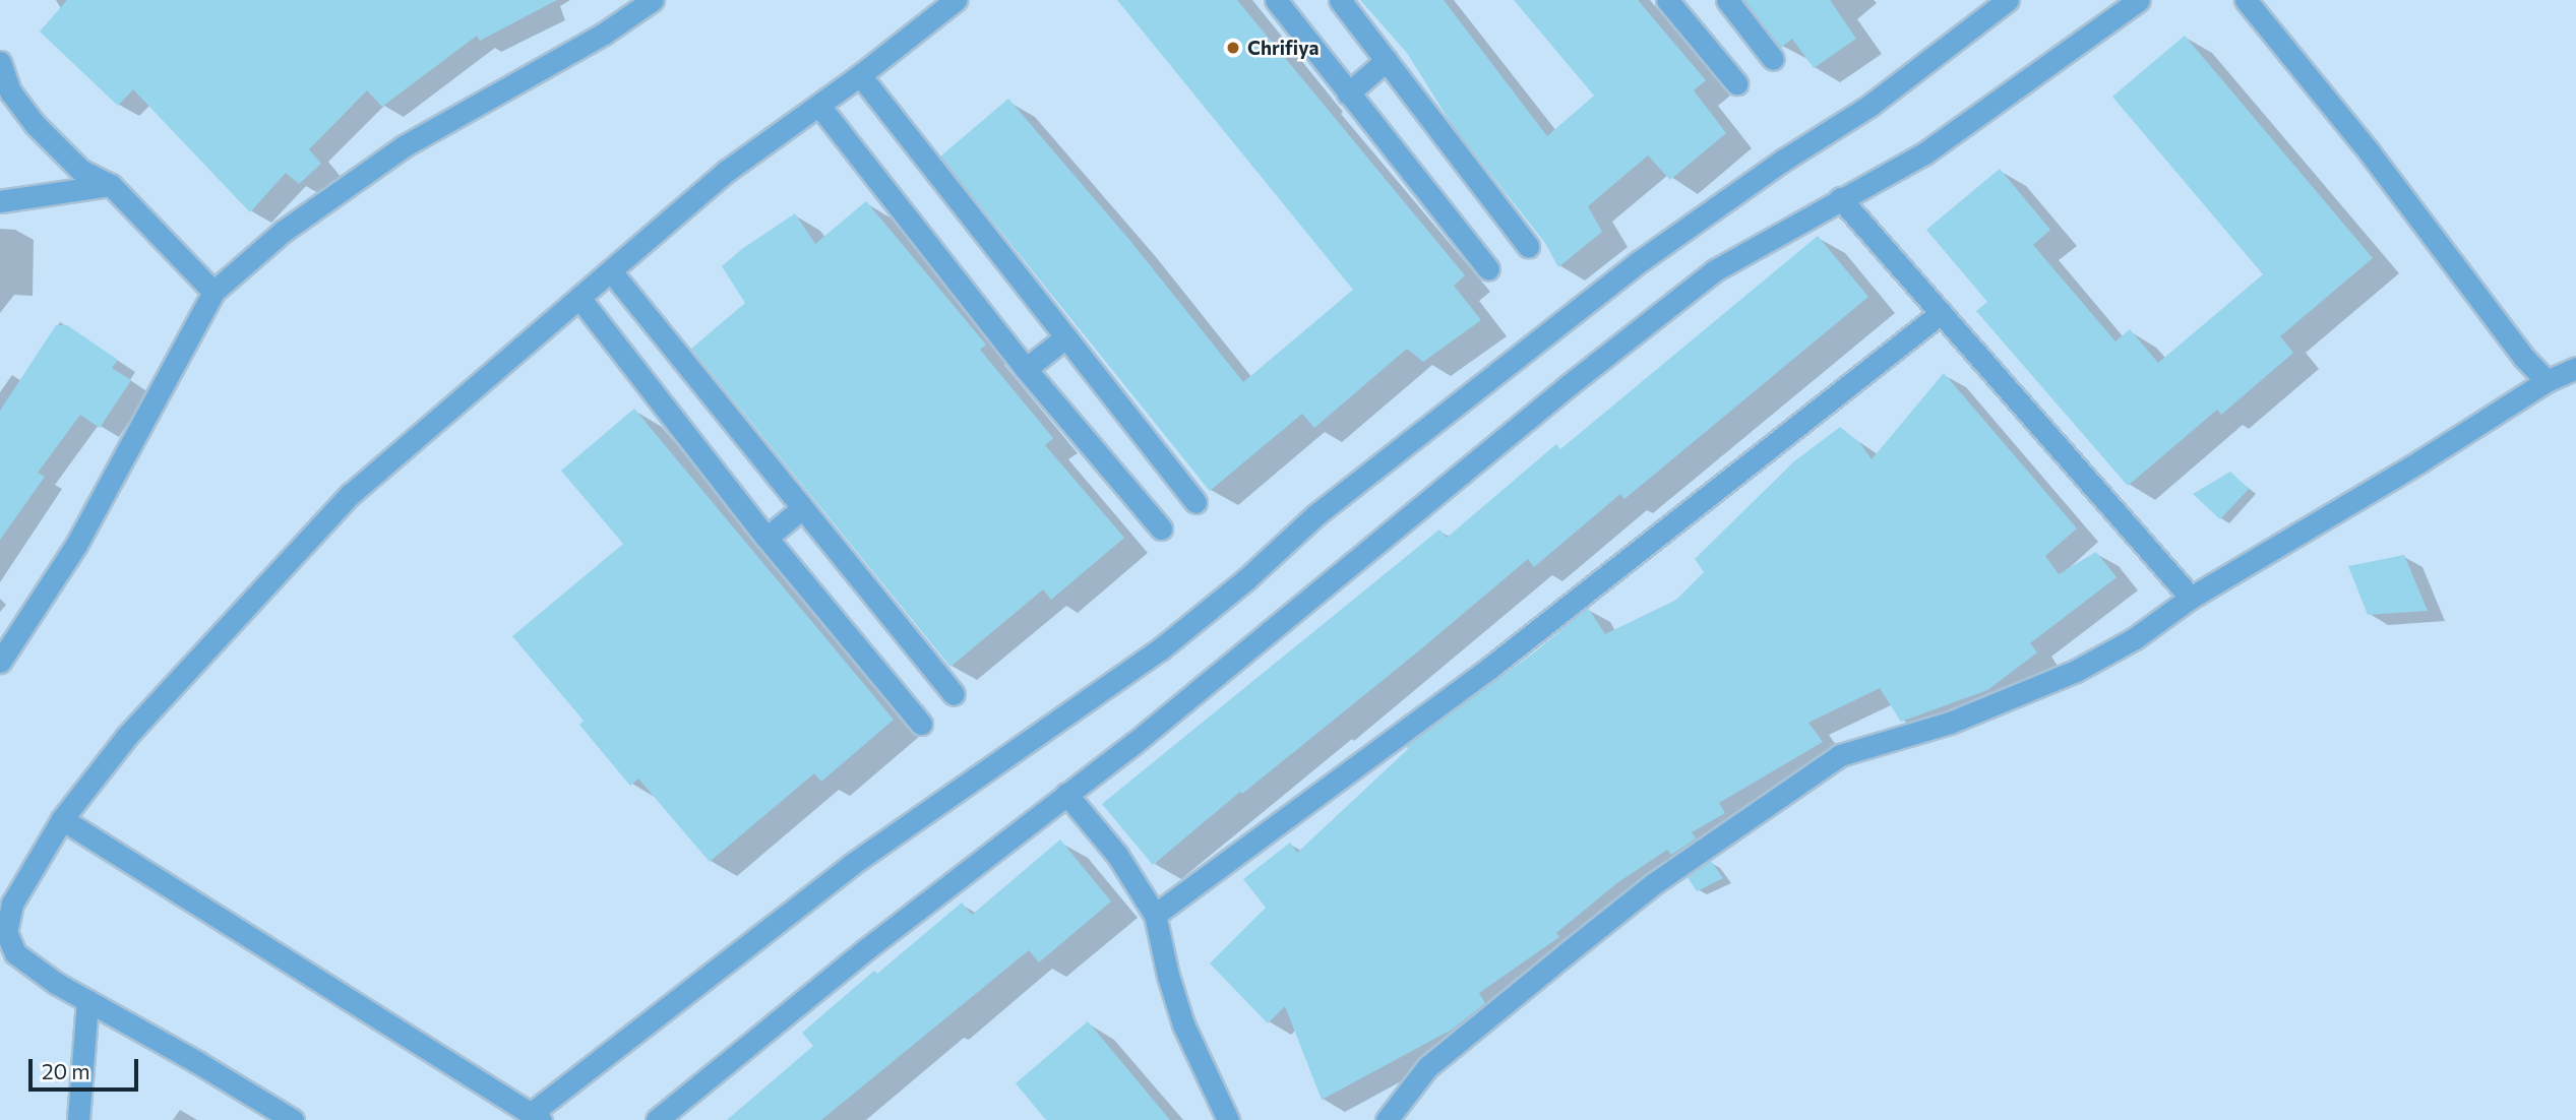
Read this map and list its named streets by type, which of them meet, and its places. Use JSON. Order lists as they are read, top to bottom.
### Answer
{
  "places": ["Chrifiya"],
  "scale_bar": "20 m"
}
